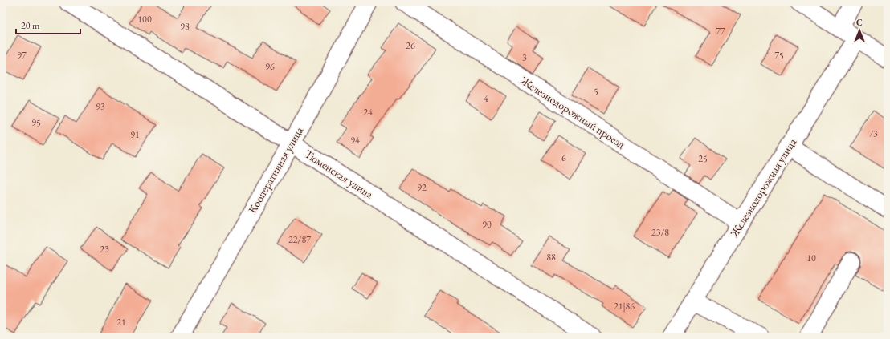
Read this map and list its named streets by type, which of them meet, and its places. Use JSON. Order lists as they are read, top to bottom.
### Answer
{
  "streets": {
    "street": [
      "Железнодорожный проезд",
      "Кооперативная улица",
      "Тюменская улица",
      "Железнодорожная улица"
    ]
  },
  "crossings": [
    ["Железнодорожный проезд", "Железнодорожная улица"],
    ["Кооперативная улица", "Тюменская улица"]
  ],
  "house_numbers": [
    "100",
    "98",
    "77",
    "26",
    "97",
    "75",
    "3",
    "96",
    "5",
    "4",
    "93",
    "24",
    "95",
    "73",
    "91",
    "94",
    "6",
    "25",
    "92",
    "90",
    "23/8",
    "22/87",
    "23",
    "88",
    "10",
    "21|86",
    "21"
  ],
  "scale_bar": "20 m",
  "north": "top"
}
